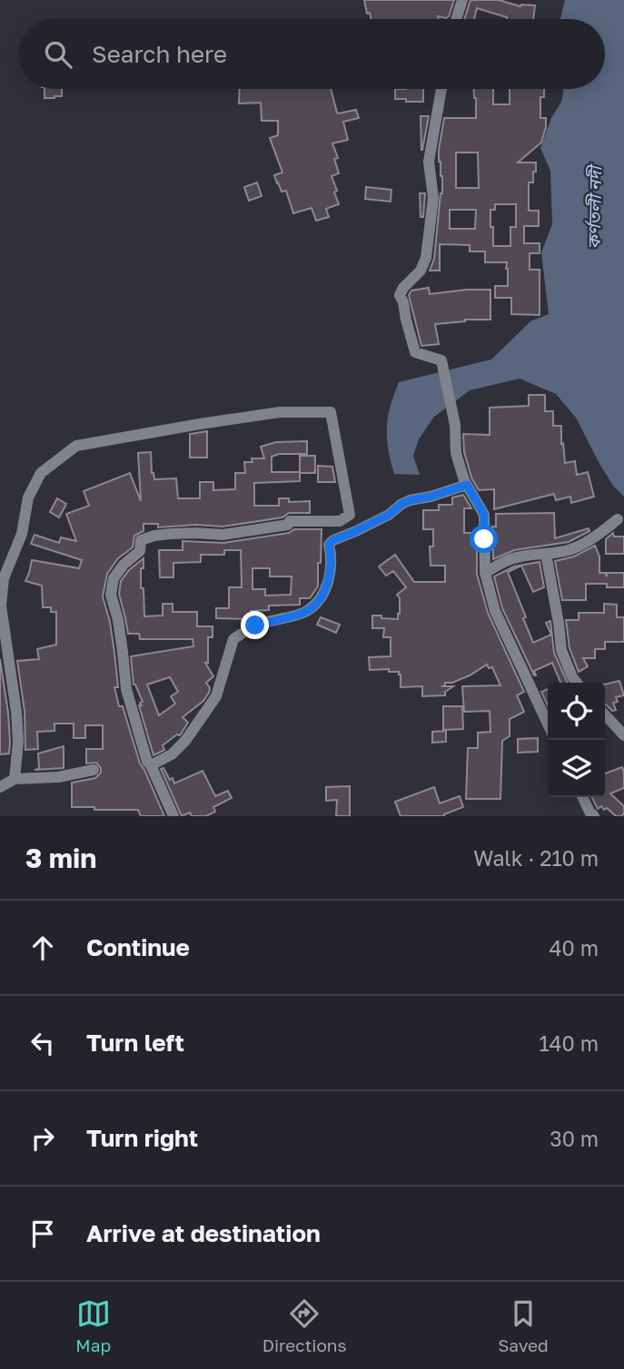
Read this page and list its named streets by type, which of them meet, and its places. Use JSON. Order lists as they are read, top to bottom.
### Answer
{
  "water": ["কর্ণতলী নদী"],
  "page": {
    "search": "Search here",
    "heading": ["3 min", "Walk · 210 m"],
    "list": [
      ["Continue", "40 m"],
      ["Turn left", "140 m"],
      ["Turn right", "30 m"],
      "Arrive at destination"
    ],
    "nav": ["Map", "Directions", "Saved"]
  }
}
